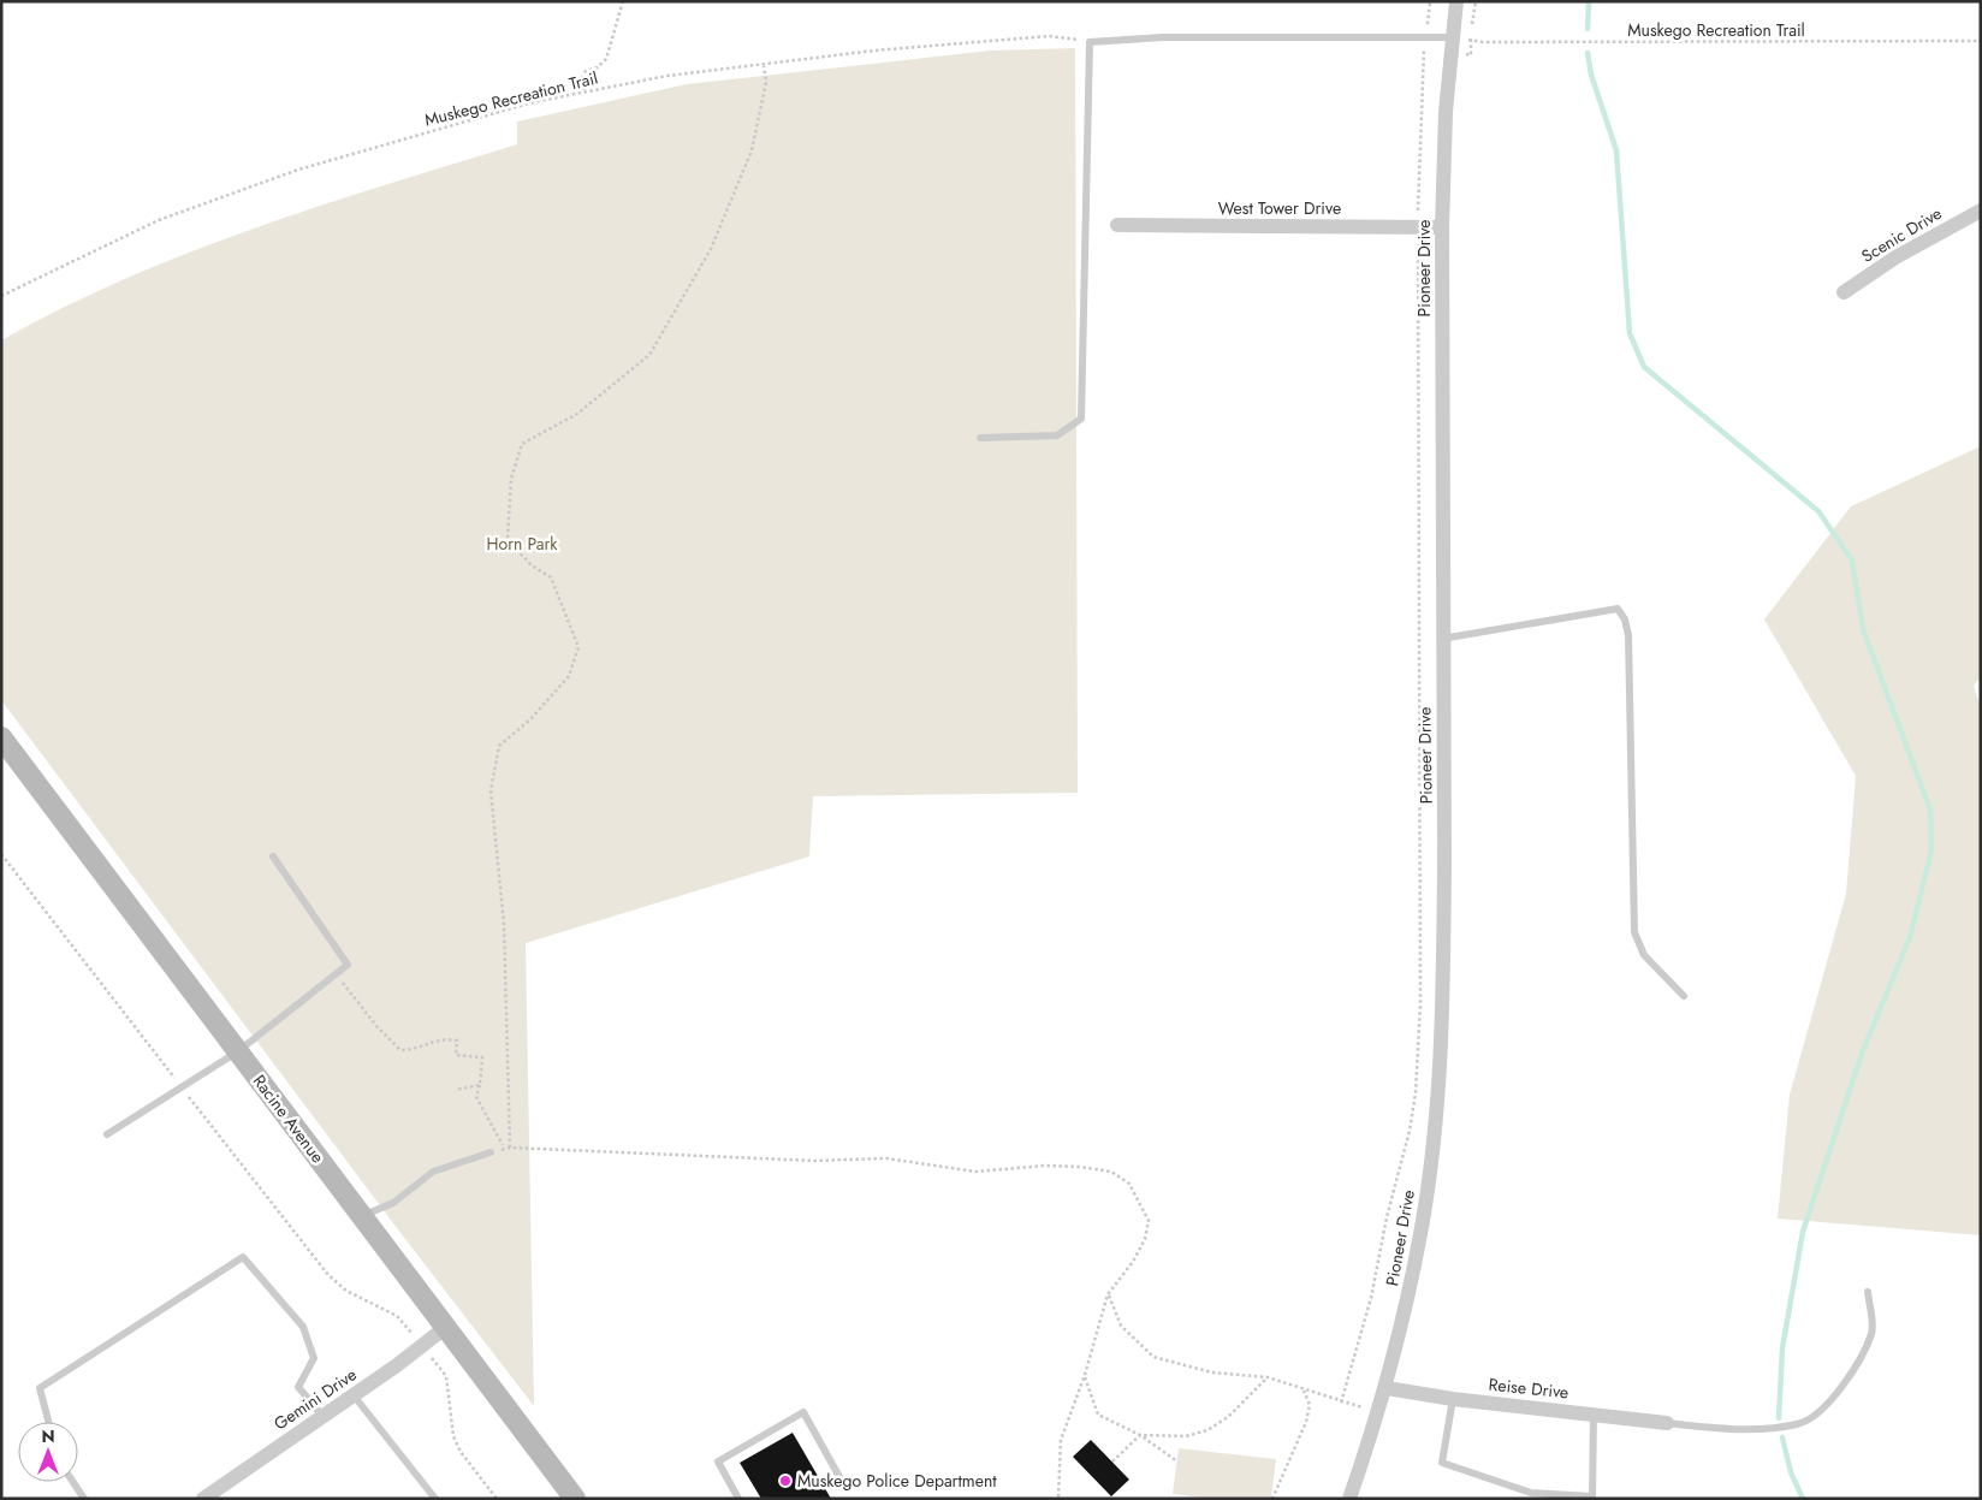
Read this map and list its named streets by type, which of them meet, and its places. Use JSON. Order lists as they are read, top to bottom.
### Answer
{
  "streets": {
    "main road": ["Racine Avenue"],
    "street": [
      "West Tower Drive",
      "Scenic Drive",
      "Pioneer Drive",
      "Reise Drive",
      "Gemini Drive"
    ],
    "path": ["Muskego Recreation Trail"]
  },
  "crossings": [
    ["Muskego Recreation Trail", "Pioneer Drive"],
    ["West Tower Drive", "Pioneer Drive"],
    ["Pioneer Drive", "Reise Drive"],
    ["Racine Avenue", "Gemini Drive"]
  ],
  "parks": ["Horn Park"],
  "places": ["Muskego Police Department"],
  "north": "top"
}
